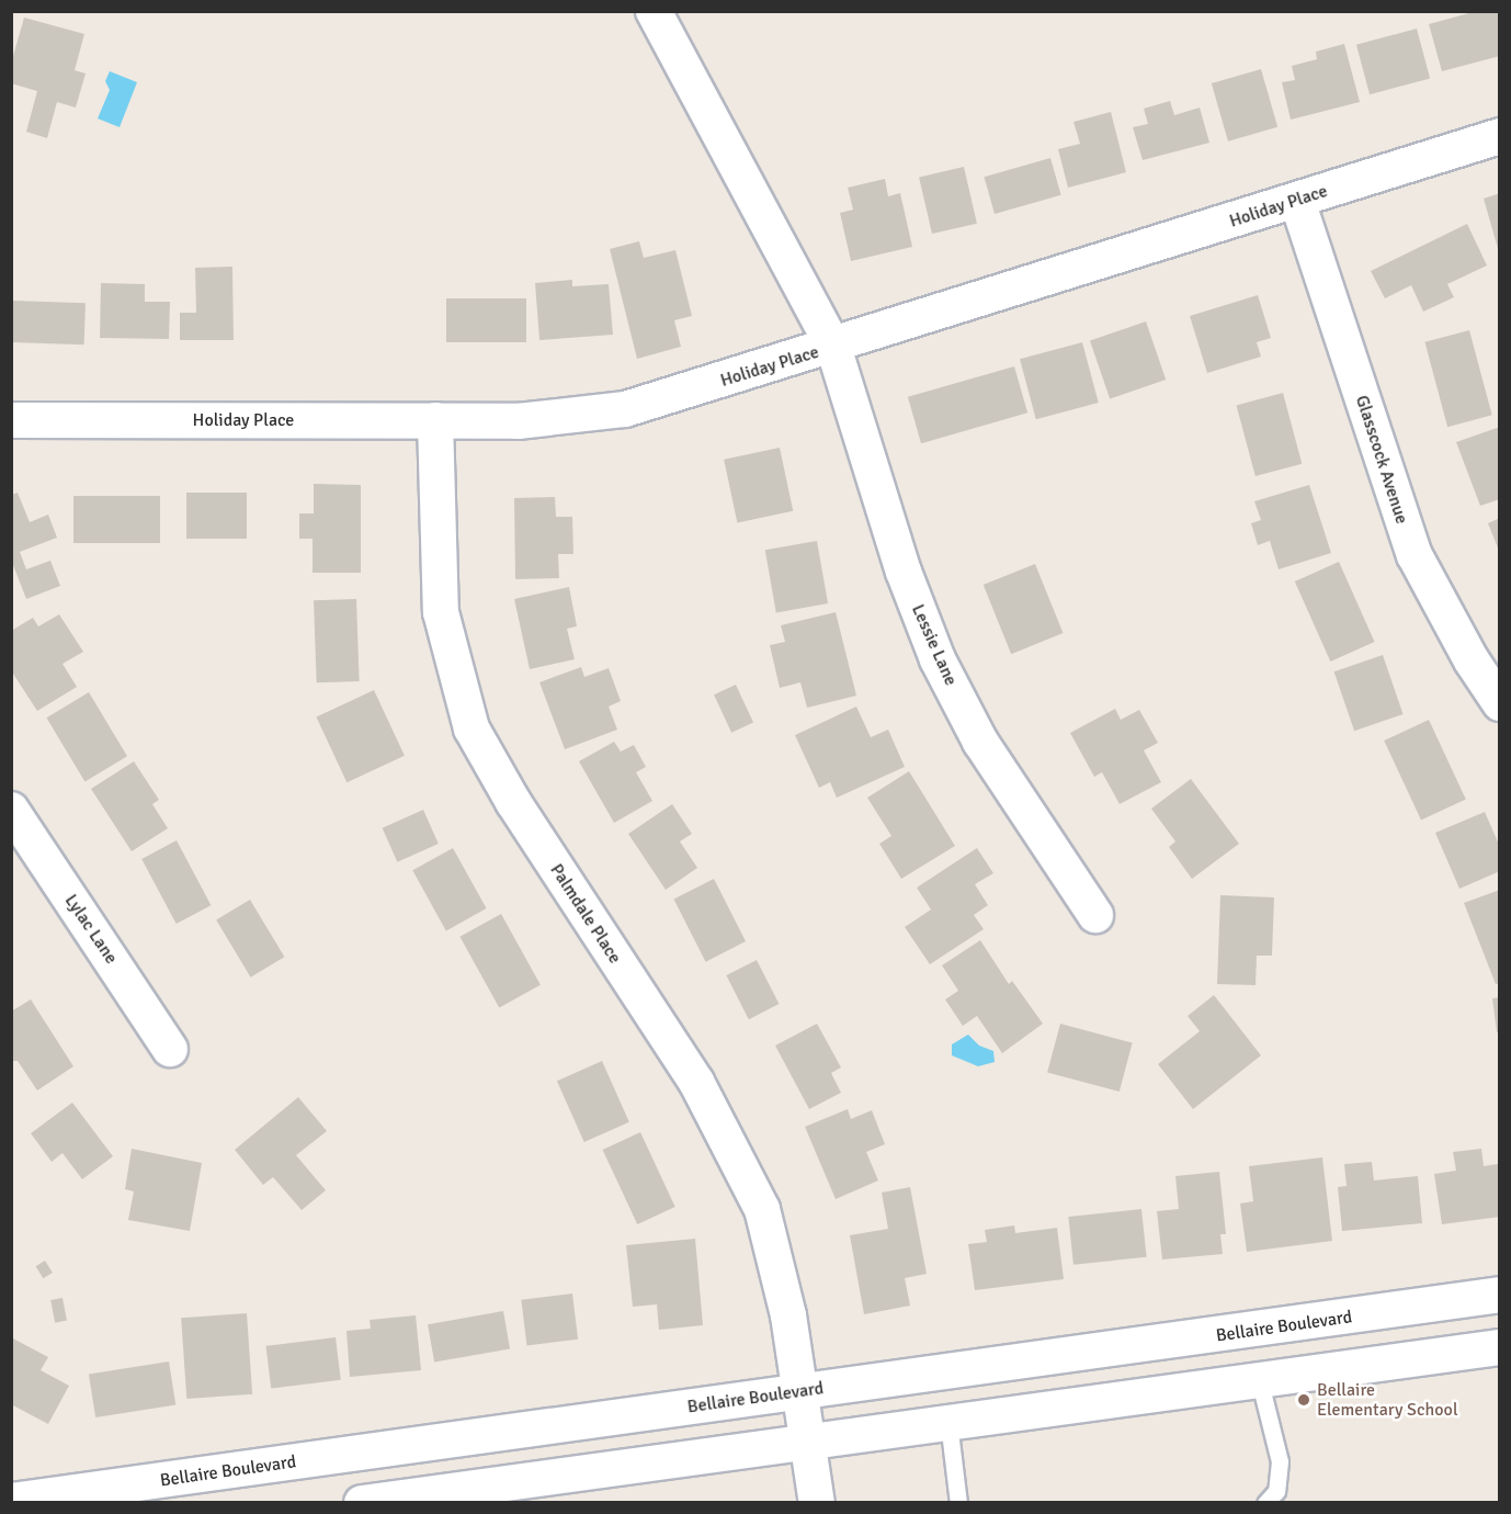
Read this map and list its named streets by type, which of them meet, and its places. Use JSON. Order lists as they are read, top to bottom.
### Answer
{
  "streets": {
    "street": [
      "Holiday Place",
      "Glasscock Avenue",
      "Lessie Lane",
      "Palmdale Place",
      "Lylac Lane",
      "Bellaire Boulevard"
    ]
  },
  "crossings": [
    ["Holiday Place", "Glasscock Avenue"],
    ["Holiday Place", "Lessie Lane"],
    ["Holiday Place", "Palmdale Place"],
    ["Palmdale Place", "Bellaire Boulevard"]
  ],
  "places": ["Bellaire Elementary School"]
}
